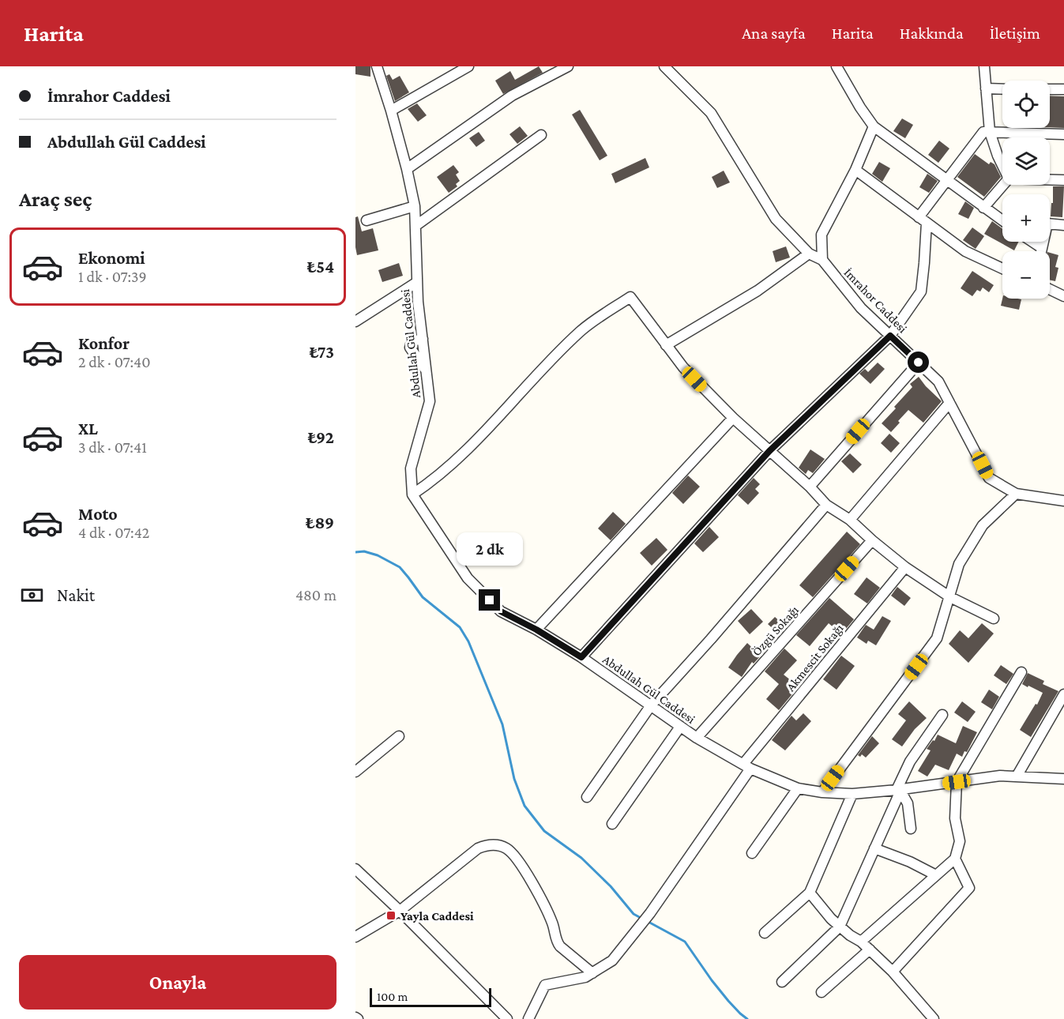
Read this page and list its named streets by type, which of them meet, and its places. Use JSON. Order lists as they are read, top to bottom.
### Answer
{
  "streets": {
    "street": [
      "İmrahor Caddesi",
      "Abdullah Gül Caddesi",
      "Özgü Sokağı",
      "Akmescit Sokağı"
    ]
  },
  "crossings": [
    ["Abdullah Gül Caddesi", "Özgü Sokağı"],
    ["Abdullah Gül Caddesi", "Akmescit Sokağı"]
  ],
  "places": {
    "transit": ["Yayla Caddesi"]
  },
  "scale_bar": "100 m",
  "page": {
    "header": "Harita",
    "nav": [
      "Ana sayfa",
      "Harita",
      "Hakkında",
      "İletişim"
    ],
    "banner": ["İmrahor Caddesi", "Abdullah Gül Caddesi"],
    "map_buttons": ["+", "−"],
    "heading": "Araç seç",
    "list": [
      {
        "name": "Ekonomi",
        "note": "1 dk · 07:39",
        "value": "₺54"
      },
      {
        "name": "Konfor",
        "note": "2 dk · 07:40",
        "value": "₺73"
      },
      {
        "name": "XL",
        "note": "3 dk · 07:41",
        "value": "₺92"
      },
      {
        "name": "Moto",
        "note": "4 dk · 07:42",
        "value": "₺89"
      }
    ],
    "bubble": "2 dk",
    "pay": ["Nakit", "480 m"],
    "buttons": "Onayla",
    "scale": "100 m"
  }
}
